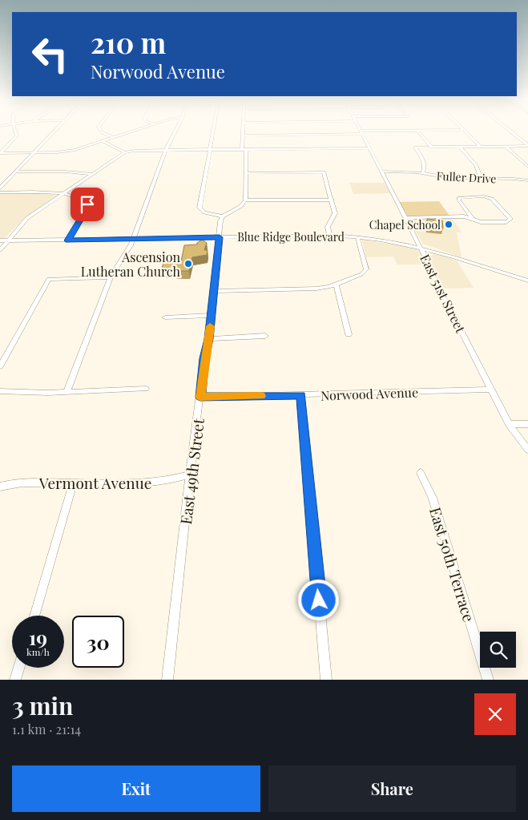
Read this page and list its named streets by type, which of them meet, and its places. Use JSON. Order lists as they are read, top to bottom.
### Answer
{
  "streets": {
    "street": [
      "Fuller Drive",
      "Blue Ridge Boulevard",
      "East 51st Street",
      "Norwood Avenue",
      "East 49th Street",
      "Vermont Avenue",
      "East 50th Terrace"
    ]
  },
  "crossings": [
    ["Fuller Drive", "East 51st Street"],
    ["Blue Ridge Boulevard", "East 51st Street"],
    ["Blue Ridge Boulevard", "East 49th Street"],
    ["East 51st Street", "Norwood Avenue"],
    ["Norwood Avenue", "East 49th Street"],
    ["East 49th Street", "Vermont Avenue"]
  ],
  "places": ["Chapel School", "Ascension Lutheran Church"],
  "page": {
    "turn": ["210 m", "Norwood Avenue"],
    "speed": "19 km/h",
    "limit": "30",
    "heading": ["3 min", "1.1 km · 21:14"],
    "buttons": ["Exit", "Share"]
  }
}
